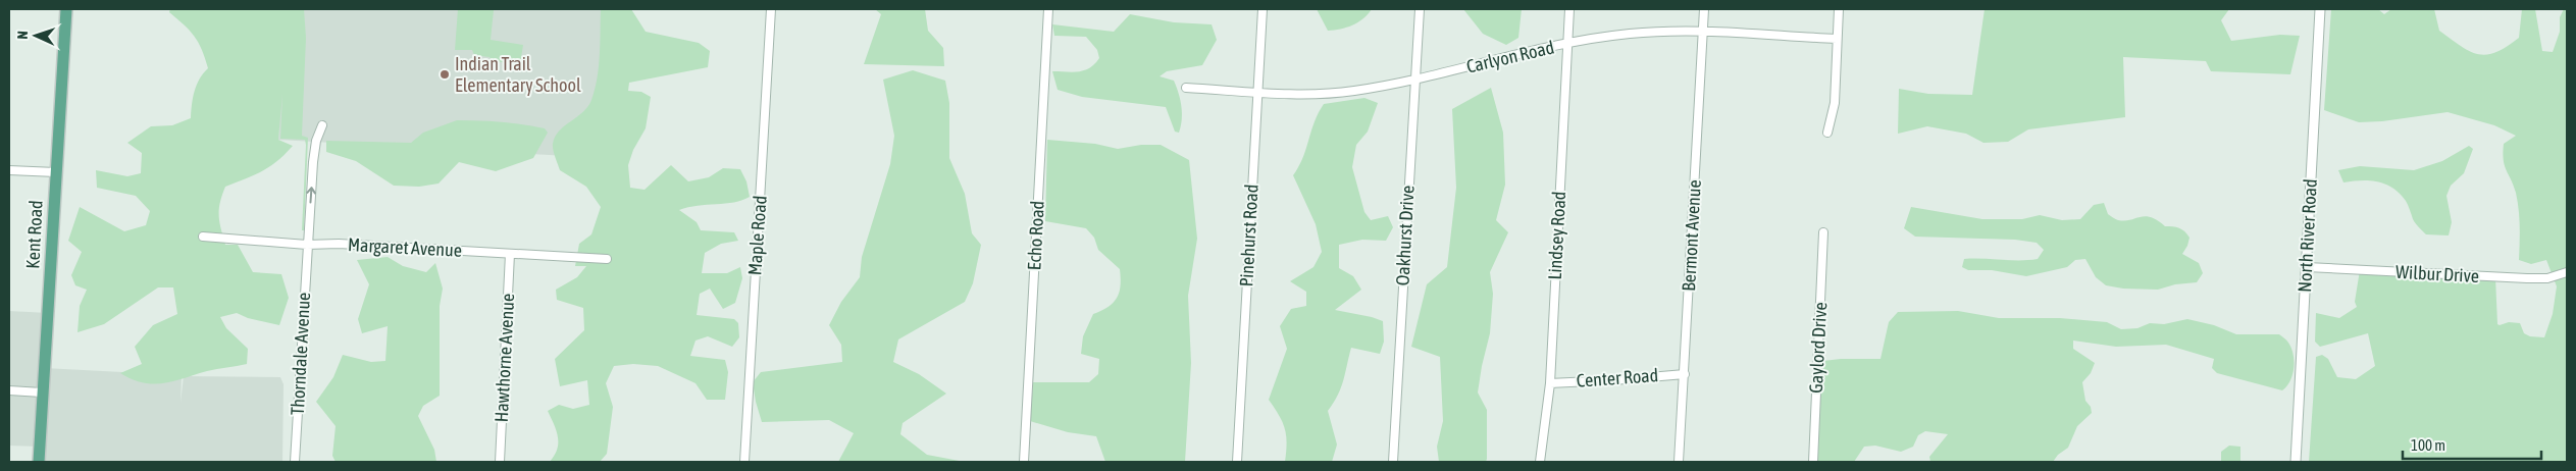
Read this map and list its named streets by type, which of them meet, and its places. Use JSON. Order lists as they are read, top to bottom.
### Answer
{
  "streets": {
    "main road": ["Kent Road"],
    "street": [
      "Carlyon Road",
      "Maple Road",
      "Echo Road",
      "Pinehurst Road",
      "Oakhurst Drive",
      "Lindsey Road",
      "Bermont Avenue",
      "North River Road",
      "Margaret Avenue",
      "Wilbur Drive",
      "Gaylord Drive",
      "Thorndale Avenue",
      "Hawthorne Avenue",
      "Center Road"
    ]
  },
  "crossings": [
    ["Carlyon Road", "Pinehurst Road"],
    ["Carlyon Road", "Oakhurst Drive"],
    ["Carlyon Road", "Lindsey Road"],
    ["Carlyon Road", "Bermont Avenue"],
    ["Lindsey Road", "Center Road"],
    ["Bermont Avenue", "Center Road"],
    ["North River Road", "Wilbur Drive"],
    ["Margaret Avenue", "Thorndale Avenue"],
    ["Margaret Avenue", "Hawthorne Avenue"]
  ],
  "one_way": ["Thorndale Avenue"],
  "places": ["Indian Trail Elementary School"],
  "scale_bar": "100 m",
  "north": "left"
}
